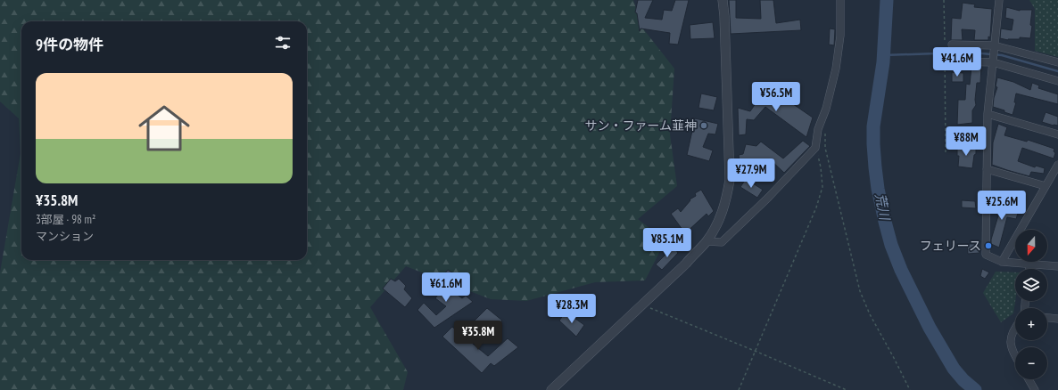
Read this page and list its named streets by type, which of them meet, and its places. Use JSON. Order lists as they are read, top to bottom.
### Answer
{
  "water": ["荒川"],
  "places": ["サン・ファーム韮神", "フェリース"],
  "north": "bottom",
  "page": {
    "heading": "9件の物件",
    "price": [
      "¥41.6M",
      "¥56.5M",
      "¥88M",
      "¥27.9M",
      "¥25.6M",
      "¥85.1M",
      "¥61.6M",
      "¥28.3M",
      "¥35.8M"
    ],
    "list": [
      {
        "name": "¥35.8M",
        "note": "3部屋 · 98 m² · マンション"
      }
    ],
    "map_buttons": ["+", "−"]
  }
}
